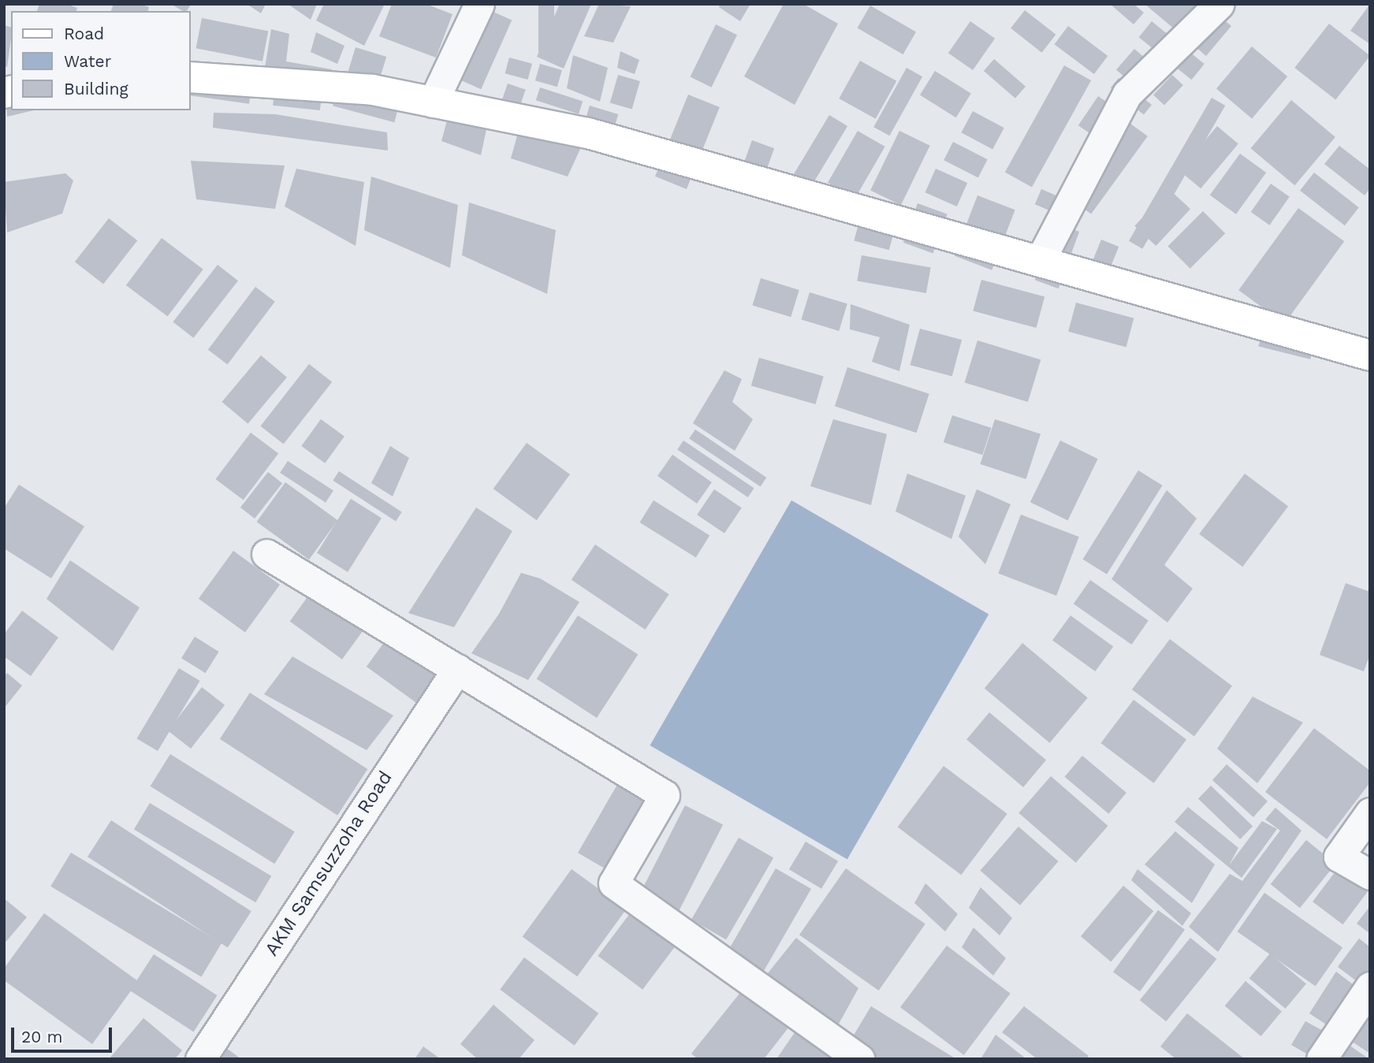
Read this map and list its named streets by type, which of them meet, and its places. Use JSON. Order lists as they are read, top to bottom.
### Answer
{
  "streets": {
    "street": ["AKM Samsuzzoha Road"]
  },
  "legend": ["Road", "Water", "Building"],
  "scale_bar": "20 m"
}
